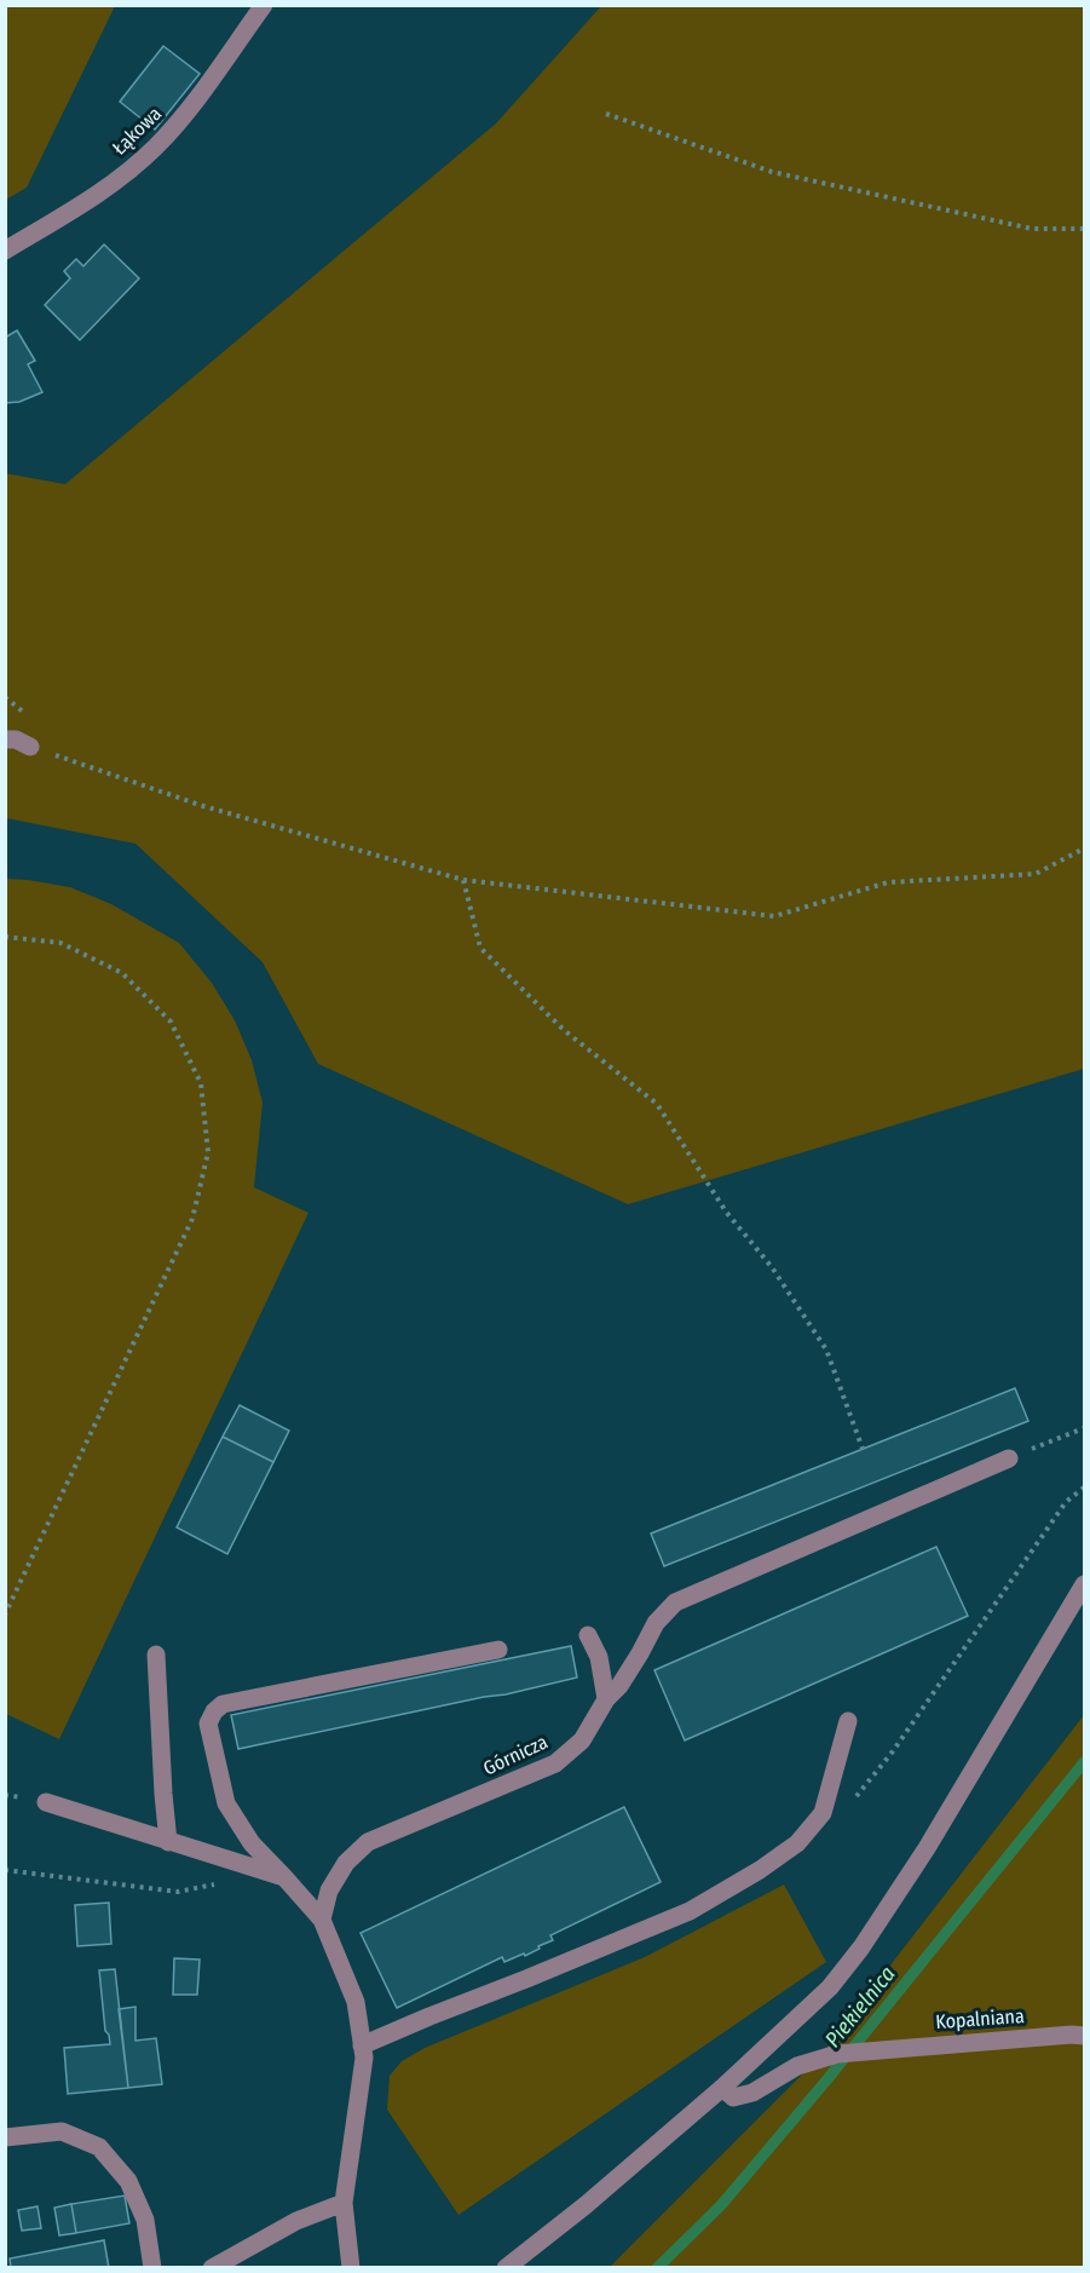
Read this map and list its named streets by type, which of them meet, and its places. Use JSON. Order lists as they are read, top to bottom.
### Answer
{
  "streets": {
    "street": ["Łąkowa", "Górnicza", "Kopalniana"]
  },
  "water": ["Piekielnica"]
}
